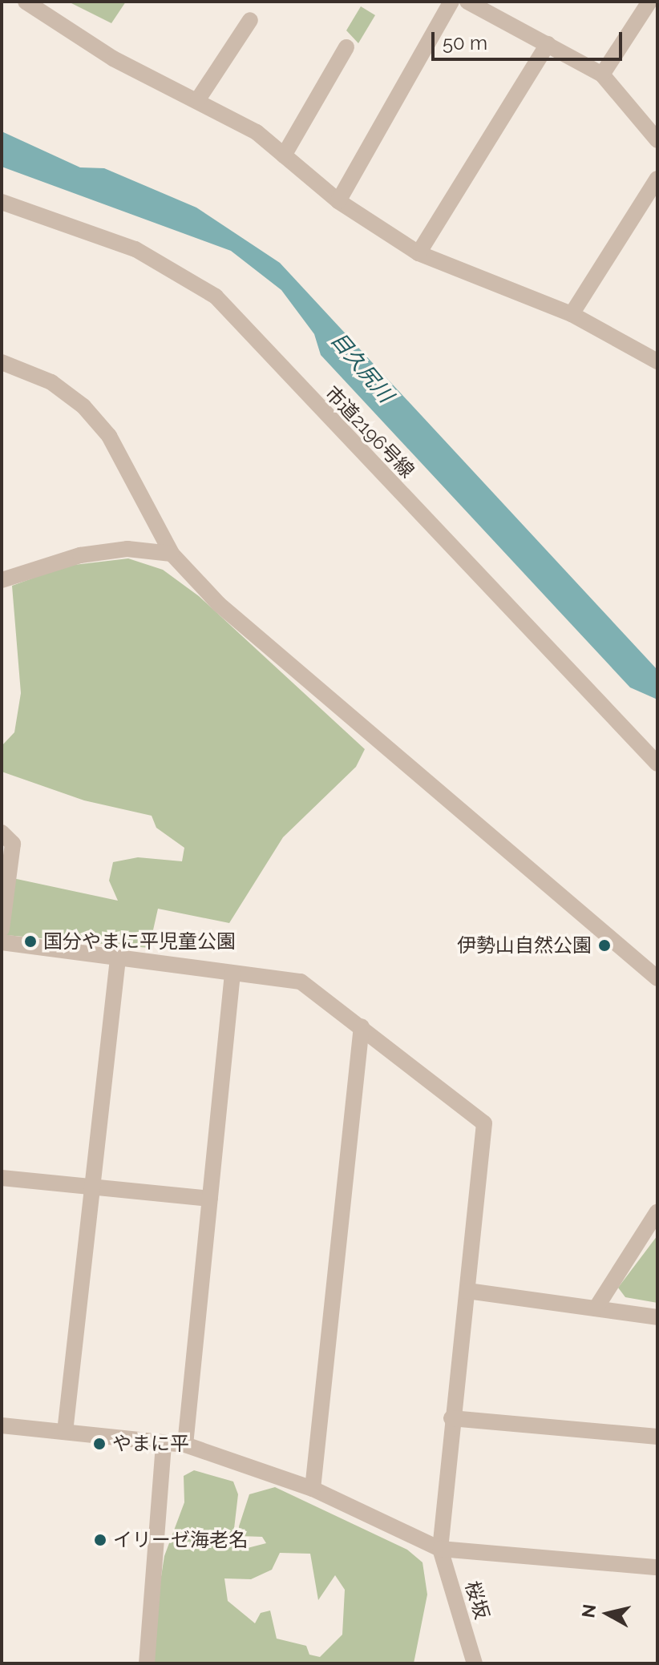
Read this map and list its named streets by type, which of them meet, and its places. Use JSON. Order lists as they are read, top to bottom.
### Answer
{
  "streets": {
    "street": ["市道2196号線", "桜坂"]
  },
  "water": ["目久尻川"],
  "places": [
    "国分やまに平児童公園",
    "伊勢山自然公園",
    "やまに平",
    "イリーゼ海老名"
  ],
  "scale_bar": "50 m",
  "north": "left"
}
